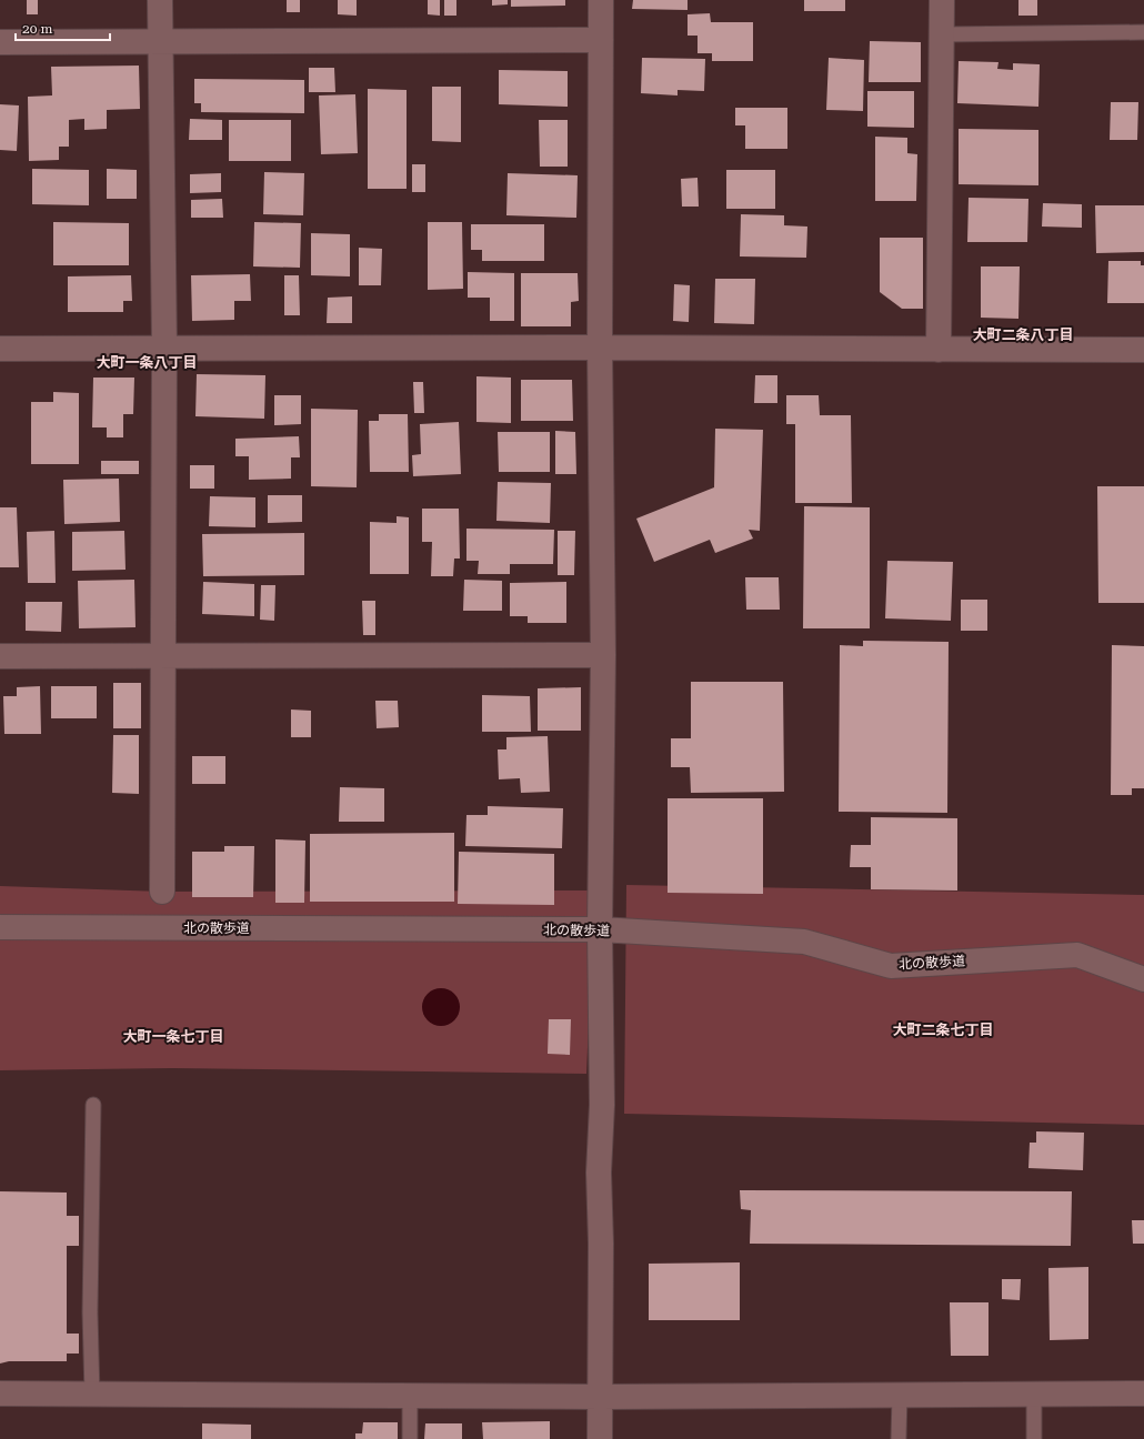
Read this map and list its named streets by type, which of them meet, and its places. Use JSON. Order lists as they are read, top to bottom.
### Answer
{
  "streets": {
    "street": ["北の散歩道"]
  },
  "districts": [
    "大町二条八丁目",
    "大町一条八丁目",
    "大町二条七丁目",
    "大町一条七丁目"
  ],
  "scale_bar": "20 m"
}
